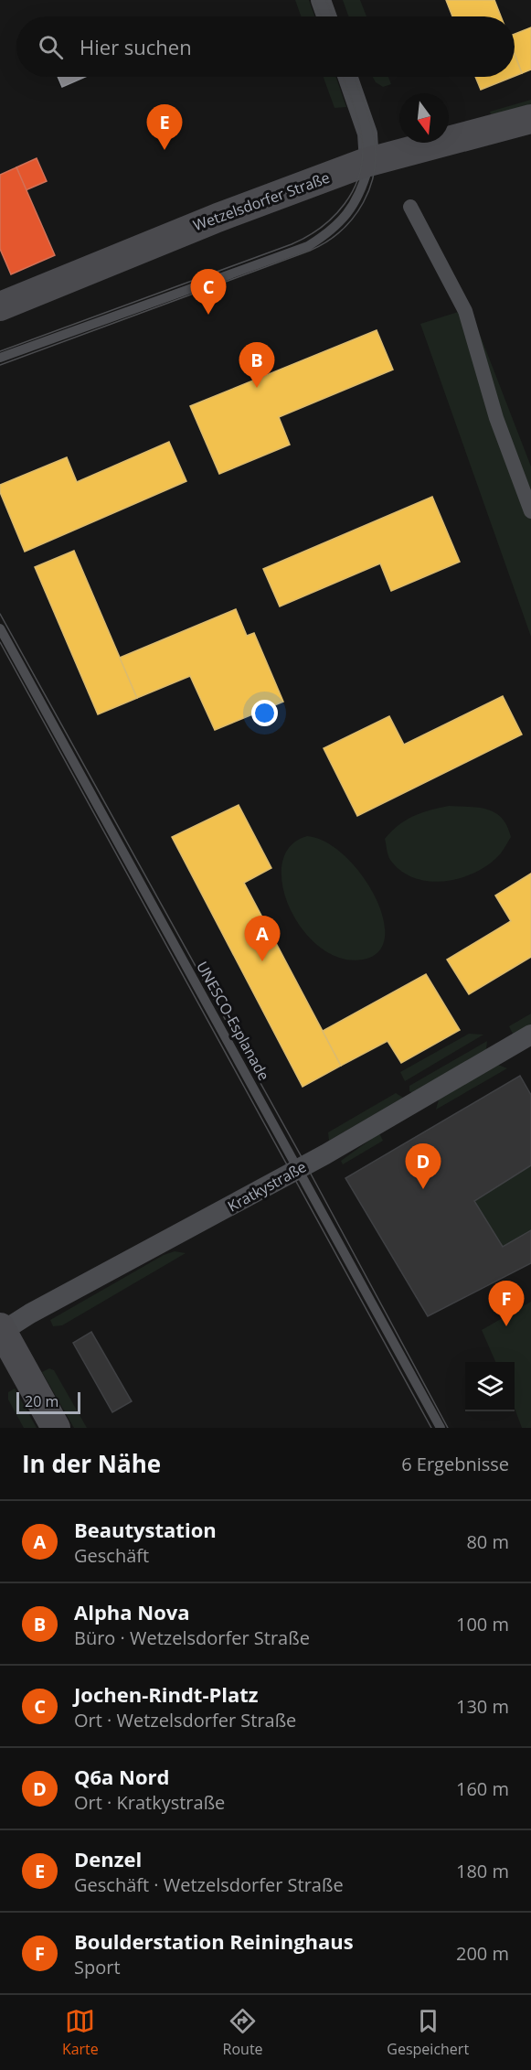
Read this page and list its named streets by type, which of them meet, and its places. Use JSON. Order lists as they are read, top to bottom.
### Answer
{
  "streets": {
    "main road": ["Wetzelsdorfer Straße"],
    "street": ["Kratkystraße"],
    "lane": ["UNESCO-Esplanade"]
  },
  "crossings": [
    ["UNESCO-Esplanade", "Kratkystraße"]
  ],
  "scale_bar": "20 m",
  "north": "bottom",
  "page": {
    "search": "Hier suchen",
    "pins": [
      "E",
      "C",
      "B",
      "A",
      "D",
      "F"
    ],
    "scale": "20 m",
    "heading": ["In der Nähe", "6 Ergebnisse"],
    "list": [
      {
        "mark": "A",
        "name": "Beautystation",
        "note": "Geschäft",
        "value": "80 m"
      },
      {
        "mark": "B",
        "name": "Alpha Nova",
        "note": "Büro · Wetzelsdorfer Straße",
        "value": "100 m"
      },
      {
        "mark": "C",
        "name": "Jochen-Rindt-Platz",
        "note": "Ort · Wetzelsdorfer Straße",
        "value": "130 m"
      },
      {
        "mark": "D",
        "name": "Q6a Nord",
        "note": "Ort · Kratkystraße",
        "value": "160 m"
      },
      {
        "mark": "E",
        "name": "Denzel",
        "note": "Geschäft · Wetzelsdorfer Straße",
        "value": "180 m"
      },
      {
        "mark": "F",
        "name": "Boulderstation Reininghaus",
        "note": "Sport",
        "value": "200 m"
      }
    ],
    "nav": ["Karte", "Route", "Gespeichert"]
  }
}
